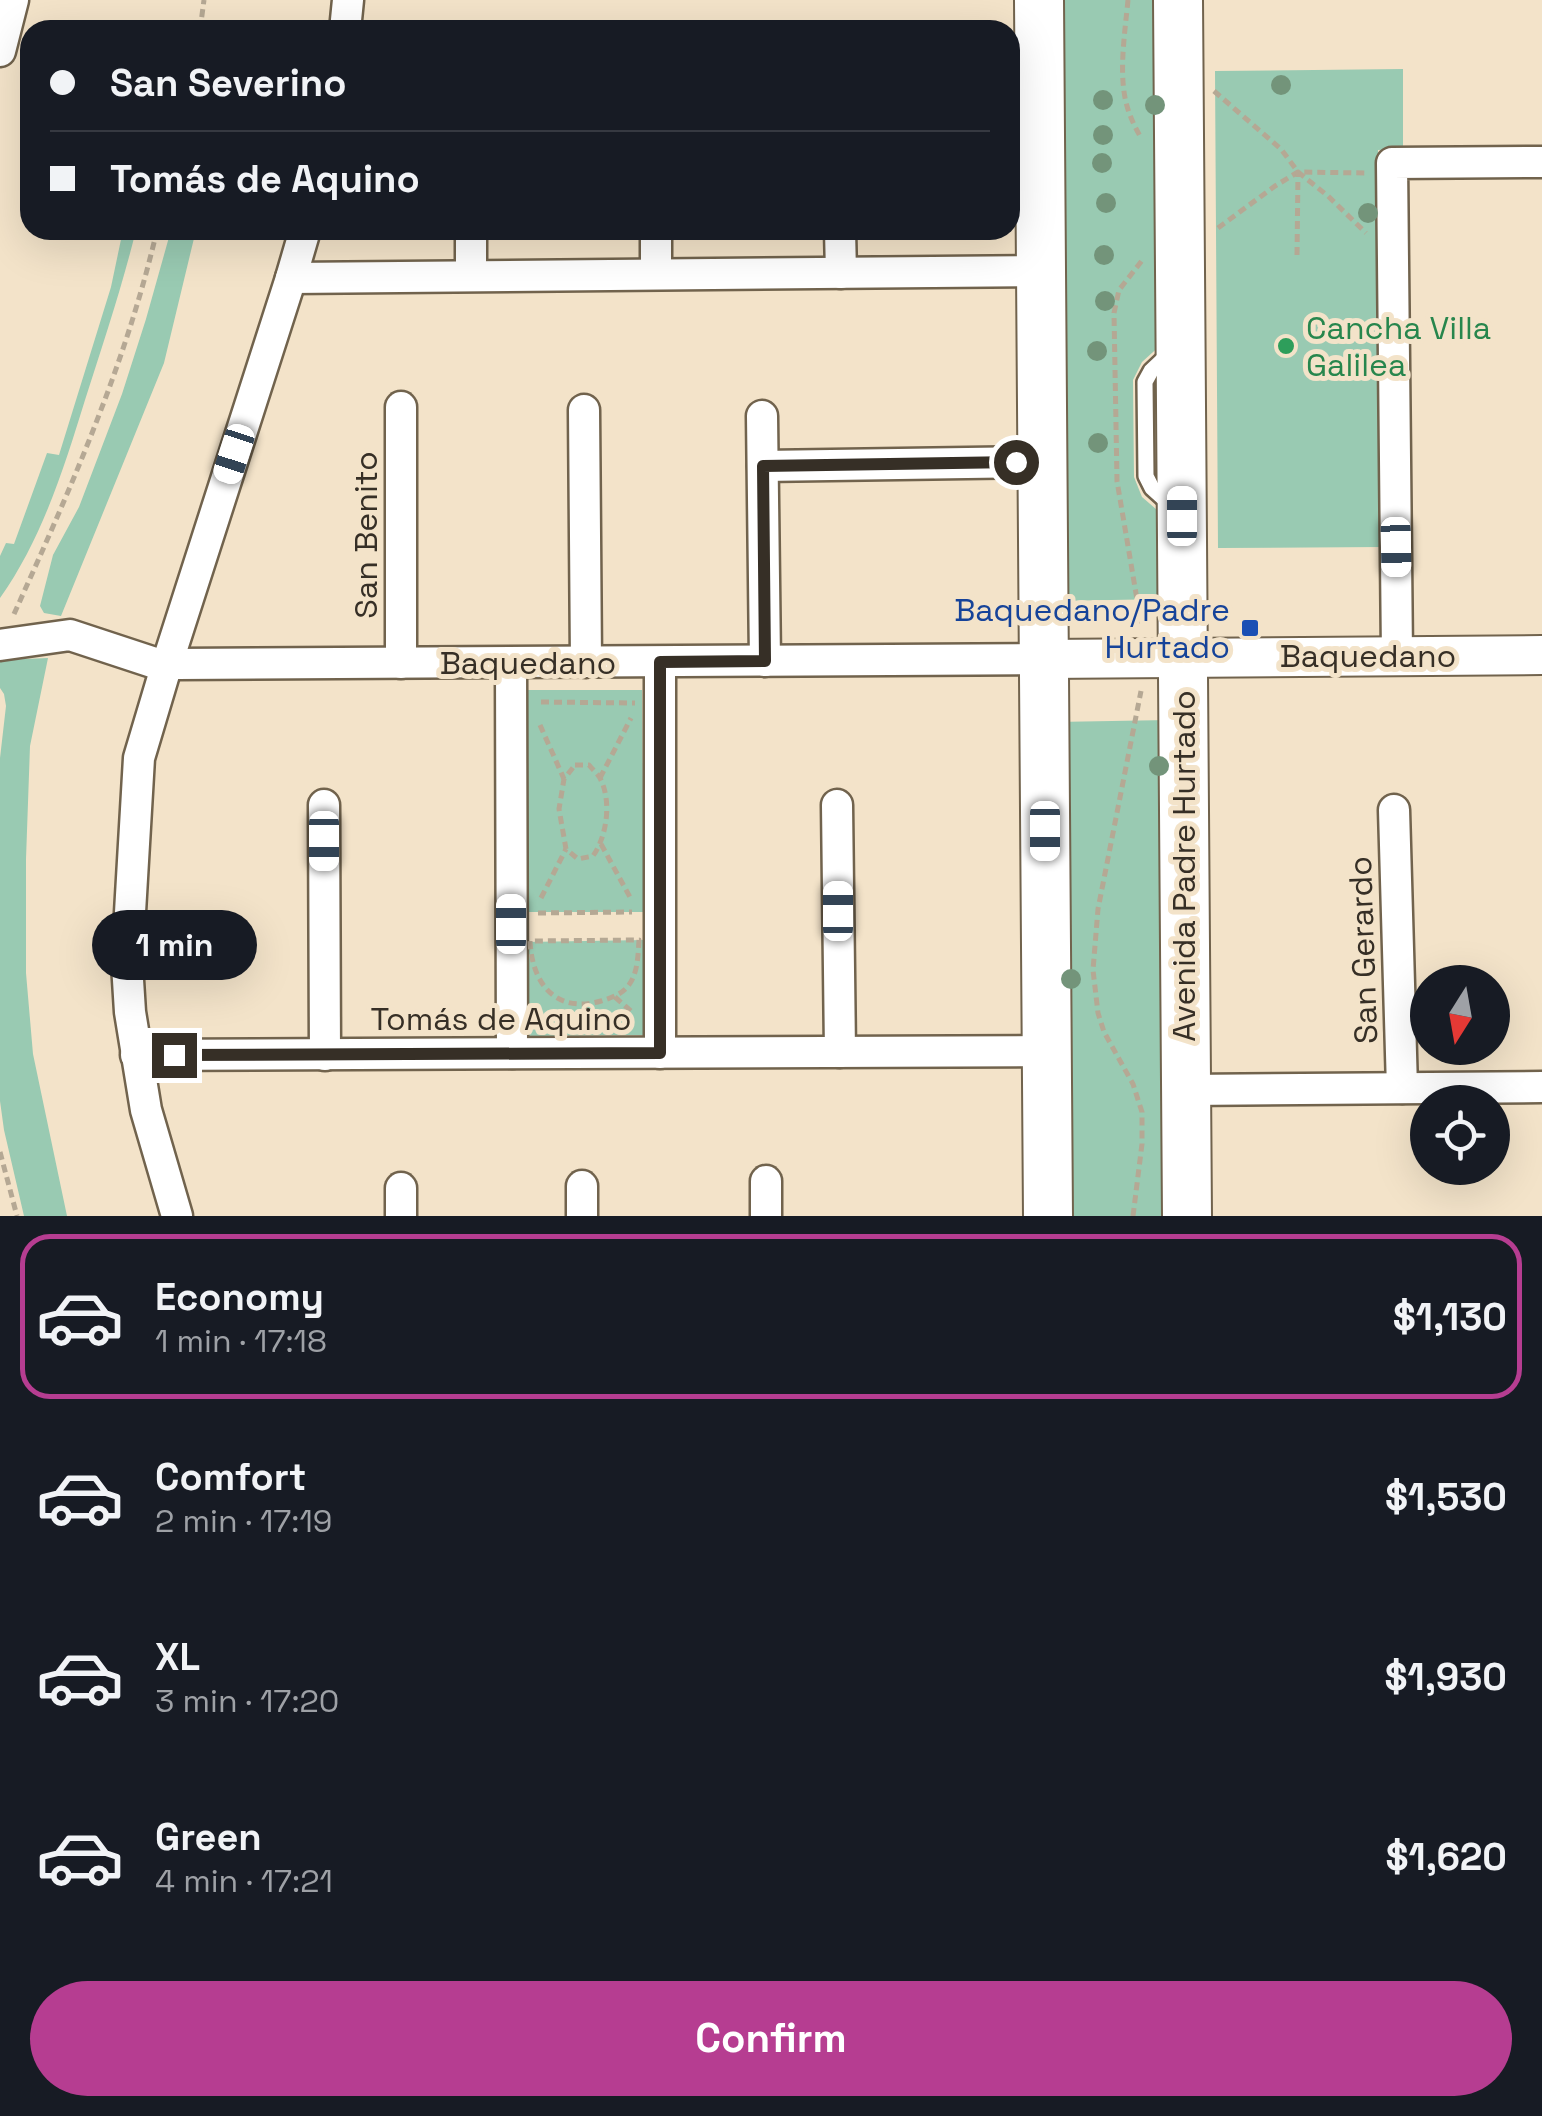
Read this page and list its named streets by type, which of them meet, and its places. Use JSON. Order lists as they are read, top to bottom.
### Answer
{
  "streets": {
    "main road": ["Avenida Padre Hurtado"],
    "street": [
      "San Benito",
      "Baquedano",
      "San Gerardo",
      "Tomás de Aquino"
    ]
  },
  "crossings": [
    ["San Benito", "Baquedano"],
    ["Baquedano", "Avenida Padre Hurtado"]
  ],
  "places": {
    "other": ["Cancha Villa Galilea"],
    "transit": ["Baquedano/Padre Hurtado"]
  },
  "north": "bottom",
  "page": {
    "banner": ["San Severino", "Tomás de Aquino"],
    "bubble": "1 min",
    "list": [
      {
        "name": "Economy",
        "note": "1 min · 17:18",
        "value": "$1,130"
      },
      {
        "name": "Comfort",
        "note": "2 min · 17:19",
        "value": "$1,530"
      },
      {
        "name": "XL",
        "note": "3 min · 17:20",
        "value": "$1,930"
      },
      {
        "name": "Green",
        "note": "4 min · 17:21",
        "value": "$1,620"
      }
    ],
    "buttons": "Confirm"
  }
}
